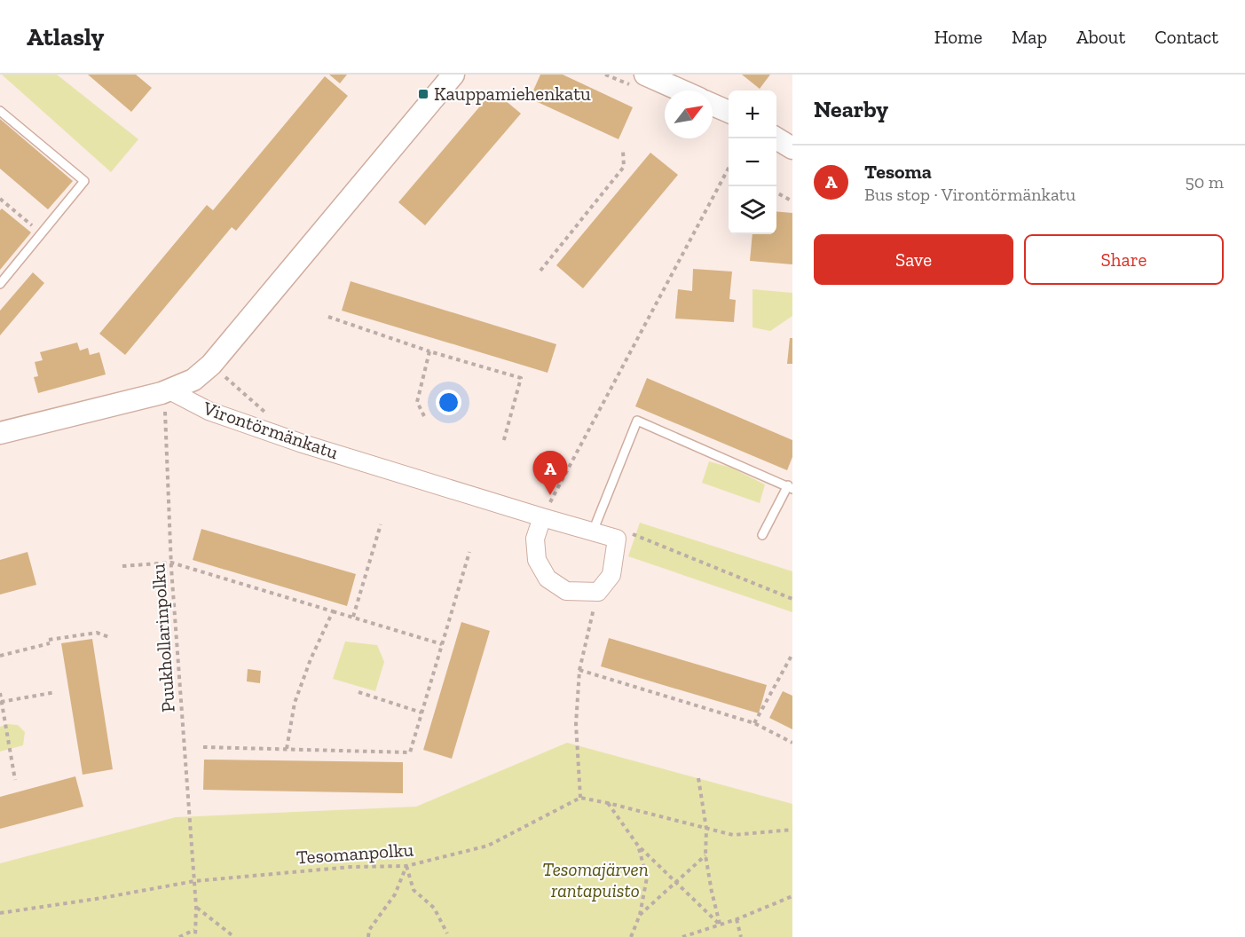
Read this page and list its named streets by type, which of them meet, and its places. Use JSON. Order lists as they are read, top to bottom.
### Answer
{
  "streets": {
    "street": ["Virontörmänkatu"],
    "path": ["Puukhollarinpolku", "Tesomanpolku"]
  },
  "crossings": [
    ["Virontörmänkatu", "Puukhollarinpolku"],
    ["Puukhollarinpolku", "Tesomanpolku"]
  ],
  "parks": ["Tesomajärven rantapuisto"],
  "places": {
    "transit": ["Kauppamiehenkatu"]
  },
  "north": "top right",
  "page": {
    "header": "Atlasly",
    "nav": [
      "Home",
      "Map",
      "About",
      "Contact"
    ],
    "heading": "Nearby",
    "map_buttons": ["+", "−"],
    "list": [
      {
        "mark": "A",
        "name": "Tesoma",
        "note": "Bus stop · Virontörmänkatu",
        "value": "50 m"
      }
    ],
    "buttons": ["Save", "Share"],
    "pins": "A"
  }
}
